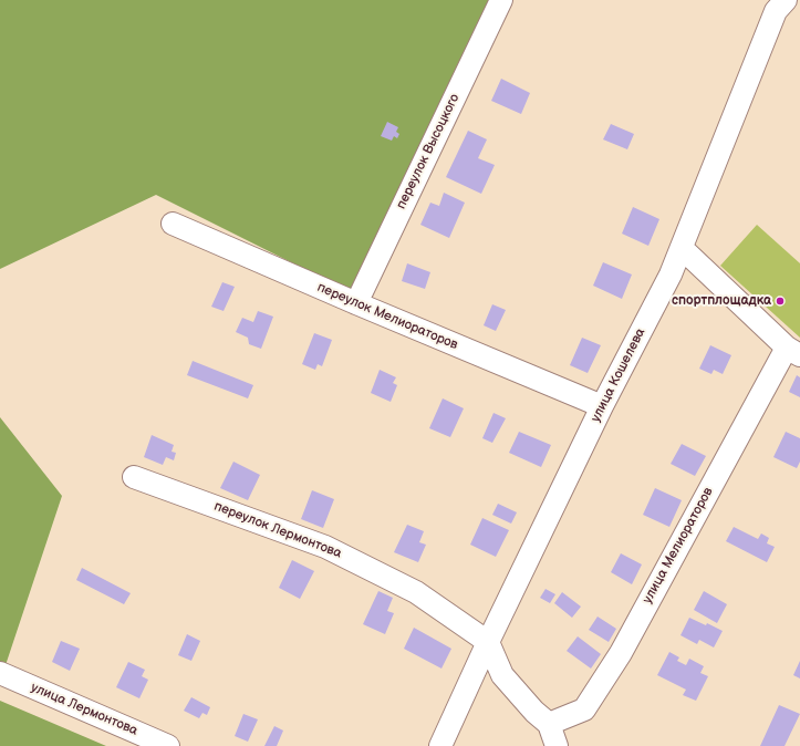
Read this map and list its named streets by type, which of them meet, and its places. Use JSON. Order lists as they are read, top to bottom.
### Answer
{
  "streets": {
    "street": [
      "переулок Высоцкого",
      "переулок Мелиораторов",
      "улица Кошелева",
      "переулок Лермонтова",
      "улица Мелиораторов",
      "улица Лермонтова"
    ]
  },
  "crossings": [
    ["переулок Высоцкого", "переулок Мелиораторов"],
    ["переулок Мелиораторов", "улица Кошелева"],
    ["улица Кошелева", "переулок Лермонтова"]
  ],
  "places": ["спортплощадка"]
}
